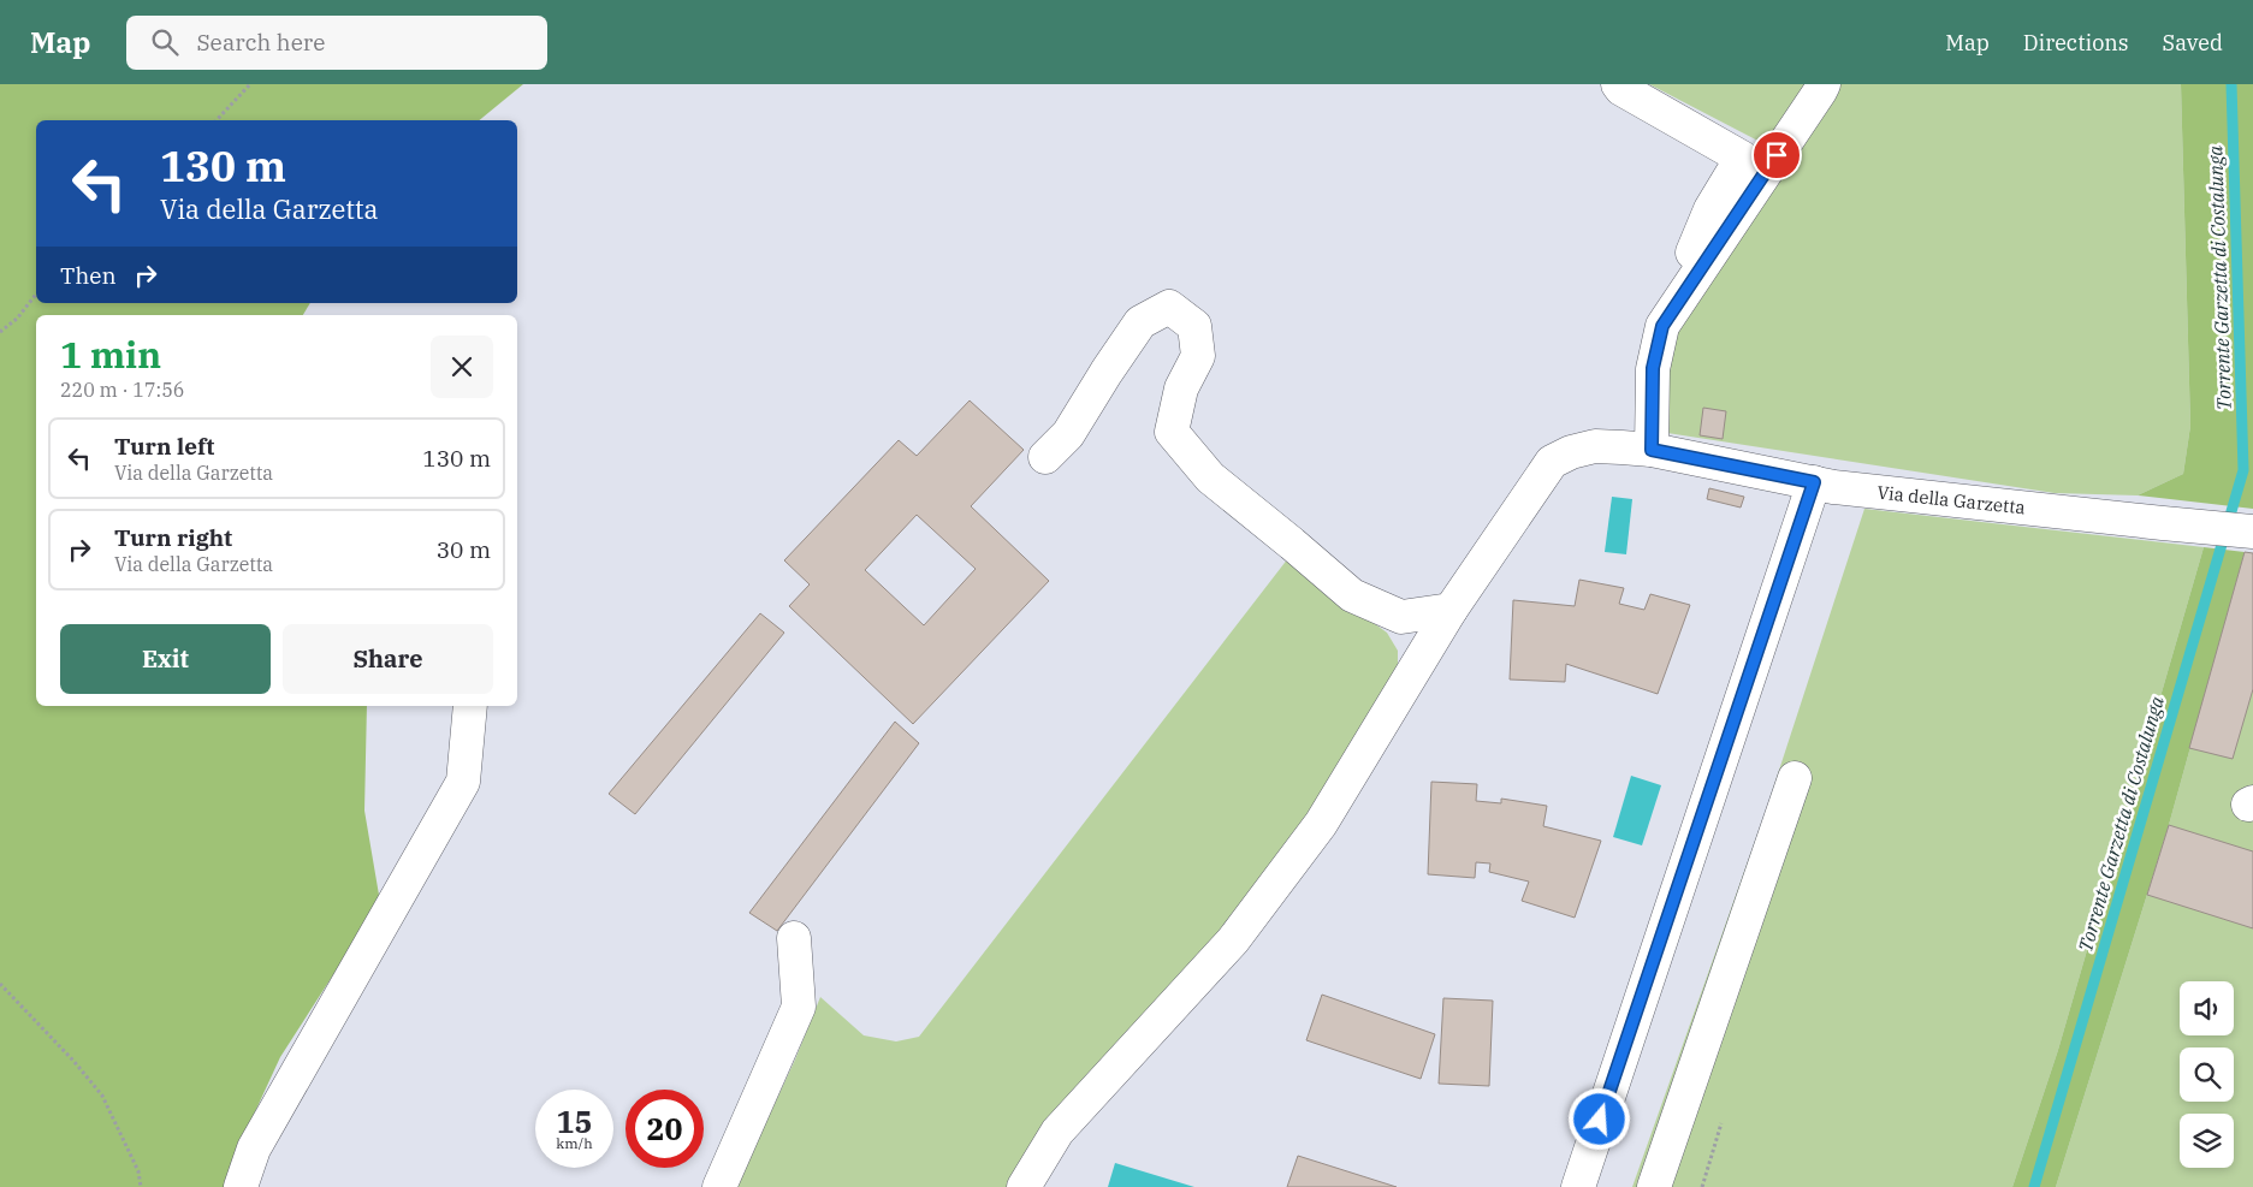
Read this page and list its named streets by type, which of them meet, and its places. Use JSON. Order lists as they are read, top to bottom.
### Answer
{
  "streets": {
    "street": ["Via della Garzetta"]
  },
  "water": ["Torrente Garzetta di Costalunga"],
  "page": {
    "header": "Map",
    "search": "Search here",
    "nav": ["Map", "Directions", "Saved"],
    "turn": ["130 m", "Via della Garzetta"],
    "then": "Then",
    "heading": ["1 min", "220 m · 17:56"],
    "list": [
      {
        "name": "Turn left",
        "note": "Via della Garzetta",
        "value": "130 m"
      },
      {
        "name": "Turn right",
        "note": "Via della Garzetta",
        "value": "30 m"
      }
    ],
    "buttons": ["Exit", "Share"],
    "speed": "15 km/h",
    "limit": "20"
  }
}
